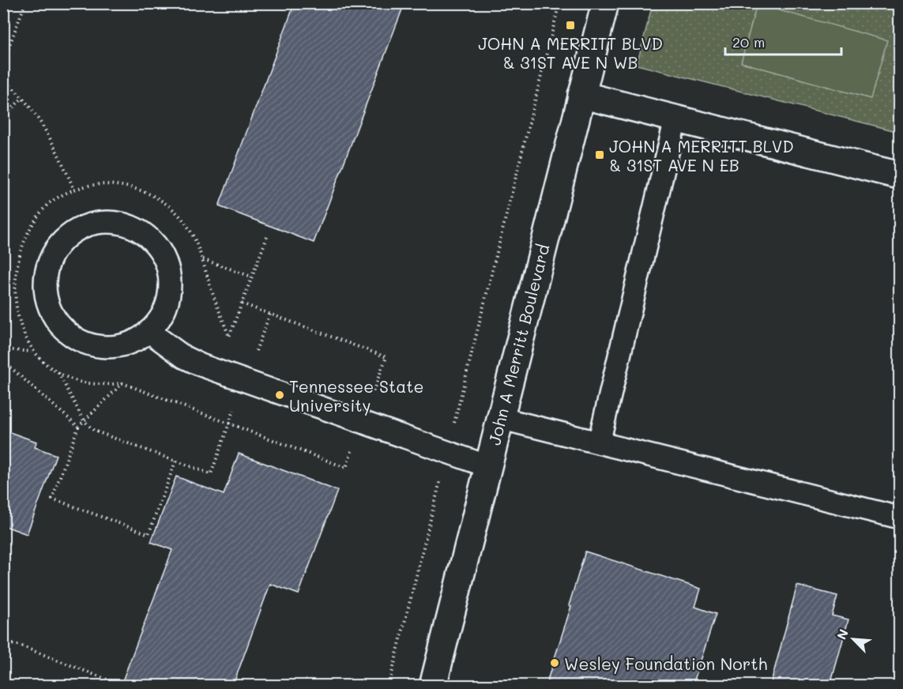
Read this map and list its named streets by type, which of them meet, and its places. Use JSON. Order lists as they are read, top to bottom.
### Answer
{
  "streets": {
    "street": ["John A Merritt Boulevard"]
  },
  "places": {
    "transit": ["JOHN A MERRITT BLVD & 31ST AVE N WB", "JOHN A MERRITT BLVD & 31ST AVE N EB"],
    "other": ["Tennessee State University", "Wesley Foundation North"]
  },
  "scale_bar": "20 m",
  "north": "top left"
}
